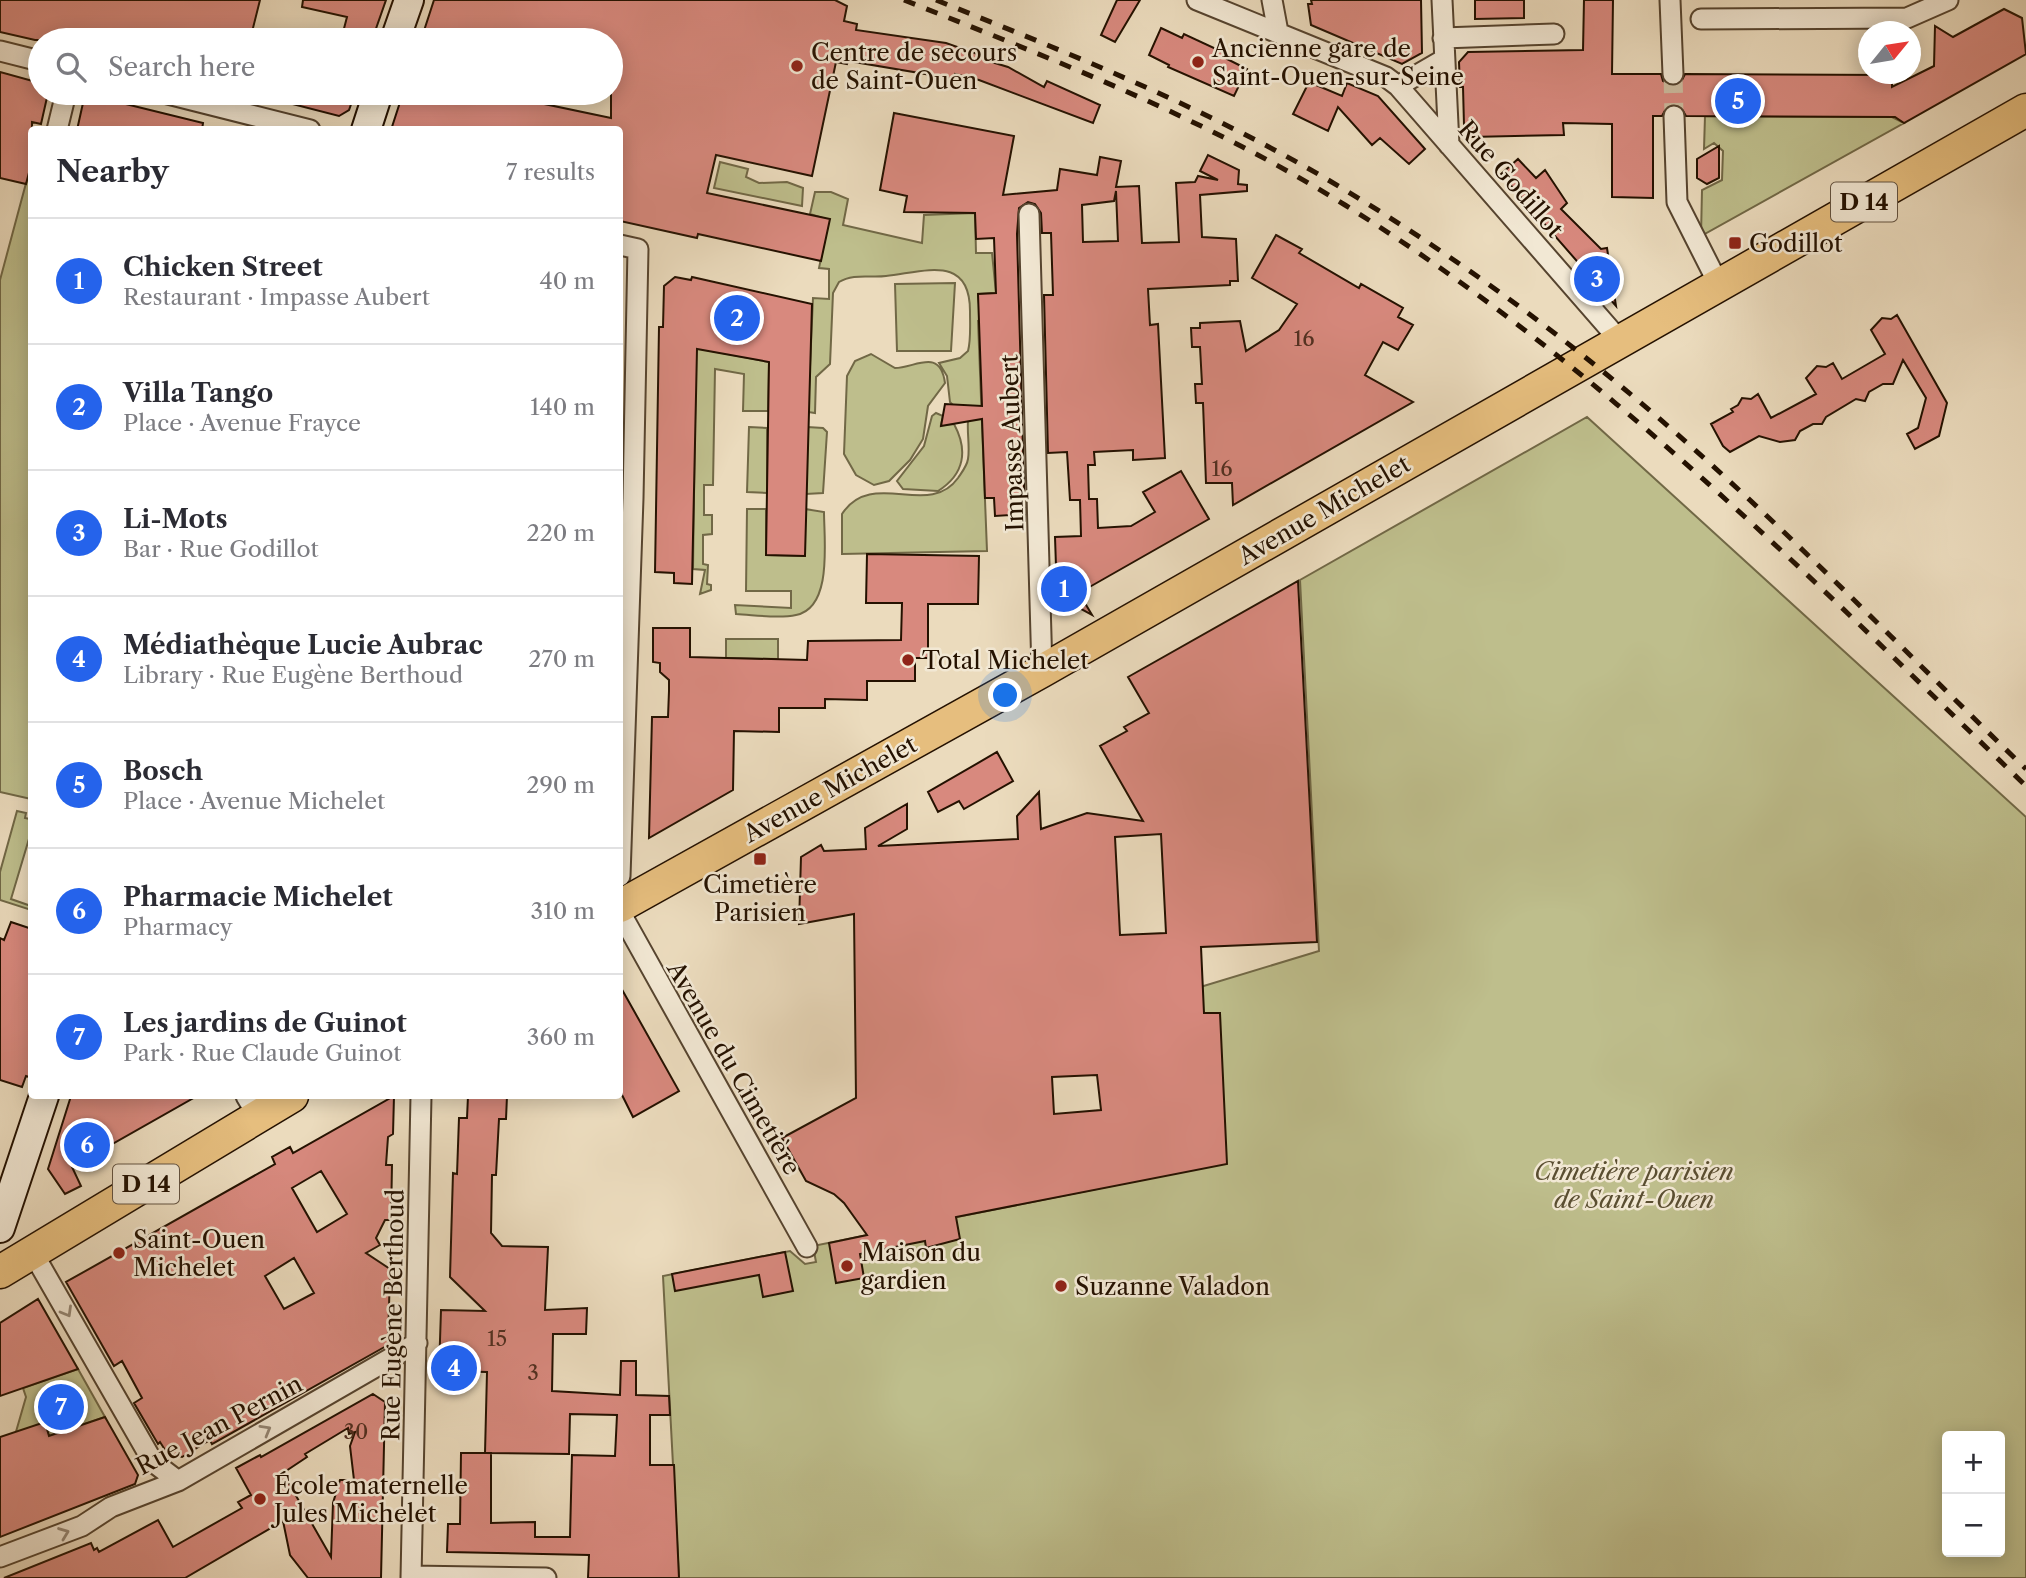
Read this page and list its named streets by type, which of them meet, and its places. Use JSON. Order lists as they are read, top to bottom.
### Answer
{
  "streets": {
    "main road": ["D 14", "Avenue Michelet"],
    "street": [
      "Rue Godillot",
      "Impasse Aubert",
      "Avenue du Cimetière",
      "Rue Eugène Berthoud",
      "Rue Jean Pernin"
    ]
  },
  "crossings": [
    ["Rue Godillot", "Avenue Michelet"],
    ["Impasse Aubert", "Avenue Michelet"],
    ["Rue Eugène Berthoud", "Rue Jean Pernin"]
  ],
  "one_way": ["Rue Jean Pernin"],
  "parks": ["Cimetière parisien de Saint-Ouen"],
  "places": {
    "other": [
      "Ancienne gare de Saint-Ouen-sur-Seine",
      "Centre de secours de Saint-Ouen",
      "Total Michelet",
      "Saint-Ouen Michelet",
      "Maison du gardien",
      "Suzanne Valadon",
      "École maternelle Jules Michelet"
    ],
    "transit": ["Godillot", "Cimetière Parisien"]
  },
  "house_numbers": [
    "16",
    "16",
    "15",
    "3",
    "30"
  ],
  "north": "top right",
  "page": {
    "search": "Search here",
    "pins": [
      "5",
      "3",
      "2",
      "1",
      "6",
      "4",
      "7"
    ],
    "heading": ["Nearby", "7 results"],
    "list": [
      {
        "mark": "1",
        "name": "Chicken Street",
        "note": "Restaurant · Impasse Aubert",
        "value": "40 m"
      },
      {
        "mark": "2",
        "name": "Villa Tango",
        "note": "Place · Avenue Frayce",
        "value": "140 m"
      },
      {
        "mark": "3",
        "name": "Li-Mots",
        "note": "Bar · Rue Godillot",
        "value": "220 m"
      },
      {
        "mark": "4",
        "name": "Médiathèque Lucie Aubrac",
        "note": "Library · Rue Eugène Berthoud",
        "value": "270 m"
      },
      {
        "mark": "5",
        "name": "Bosch",
        "note": "Place · Avenue Michelet",
        "value": "290 m"
      },
      {
        "mark": "6",
        "name": "Pharmacie Michelet",
        "note": "Pharmacy",
        "value": "310 m"
      },
      {
        "mark": "7",
        "name": "Les jardins de Guinot",
        "note": "Park · Rue Claude Guinot",
        "value": "360 m"
      }
    ],
    "map_buttons": ["+", "−"]
  }
}
